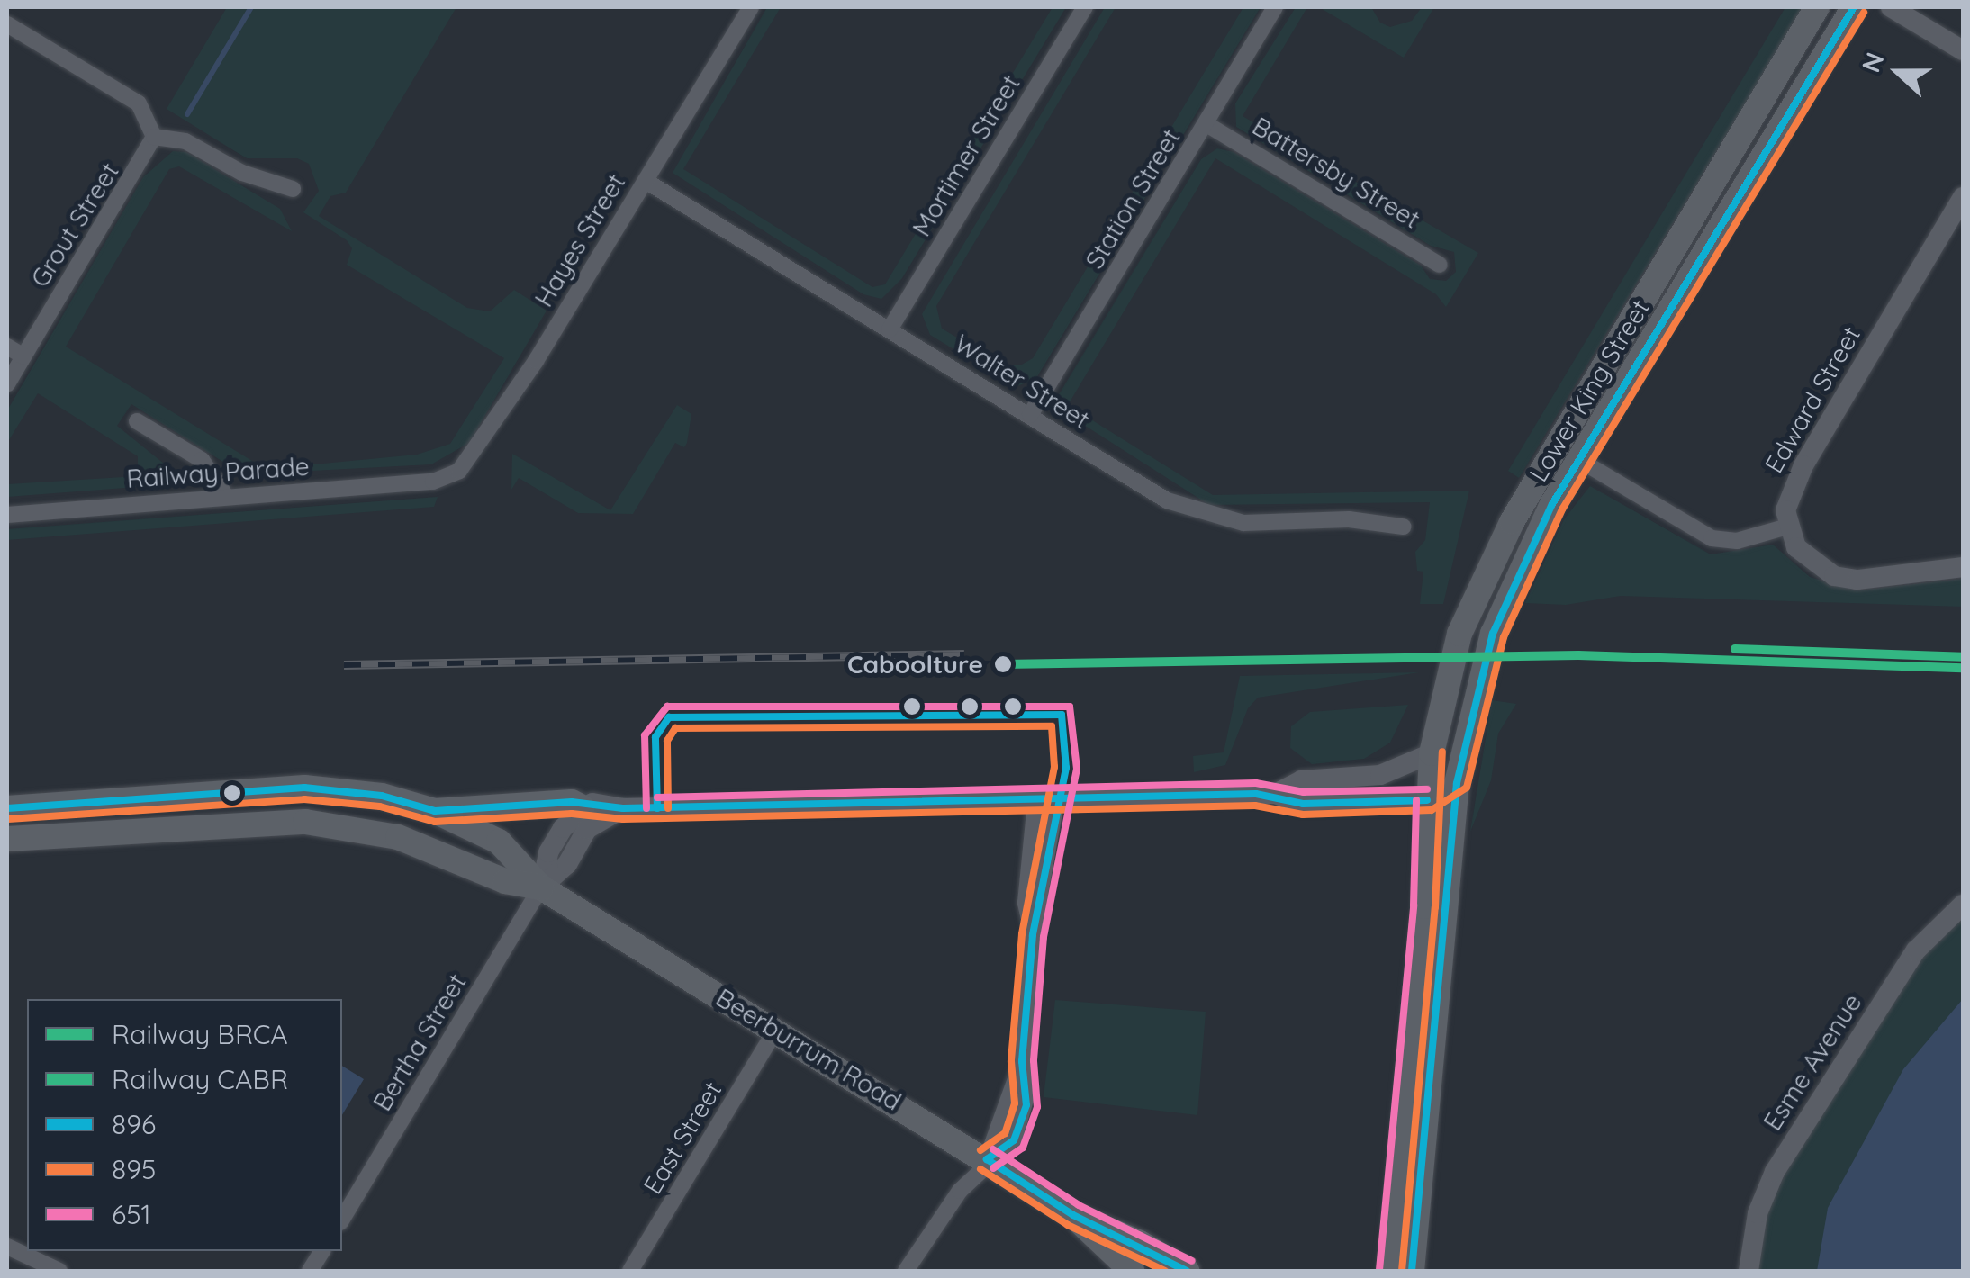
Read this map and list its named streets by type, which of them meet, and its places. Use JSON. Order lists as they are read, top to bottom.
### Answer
{
  "streets": {
    "main road": ["Lower King Street", "Beerburrum Road"],
    "street": [
      "Mortimer Street",
      "Battersby Street",
      "Station Street",
      "Grout Street",
      "Hayes Street",
      "Walter Street",
      "Edward Street",
      "Railway Parade",
      "Bertha Street",
      "Esme Avenue",
      "East Street"
    ]
  },
  "crossings": [
    ["Mortimer Street", "Walter Street"],
    ["Battersby Street", "Station Street"],
    ["Station Street", "Walter Street"],
    ["Hayes Street", "Walter Street"],
    ["Hayes Street", "Railway Parade"],
    ["Bertha Street", "Beerburrum Road"],
    ["Beerburrum Road", "East Street"]
  ],
  "places": ["Caboolture"],
  "lines": [
    "transit line 896",
    "transit line 895",
    "rail line CABR",
    "rail line BRCA",
    "transit line 651"
  ],
  "legend": [
    "Railway BRCA",
    "Railway CABR",
    "896",
    "895",
    "651"
  ],
  "north": "left"
}
